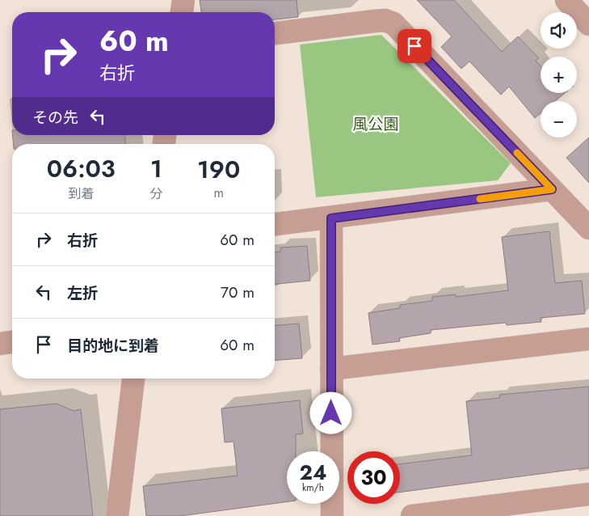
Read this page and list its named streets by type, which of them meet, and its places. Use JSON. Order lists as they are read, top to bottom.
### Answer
{
  "parks": ["風公園"],
  "page": {
    "map_buttons": ["+", "−"],
    "turn": ["60 m", "右折"],
    "then": "その先",
    "eta": [
      "06:03",
      "到着",
      "1",
      "分",
      "190",
      "m"
    ],
    "list": [
      {
        "name": "右折",
        "value": "60 m"
      },
      {
        "name": "左折",
        "value": "70 m"
      },
      {
        "name": "目的地に到着",
        "value": "60 m"
      }
    ],
    "speed": "24 km/h",
    "limit": "30"
  }
}
